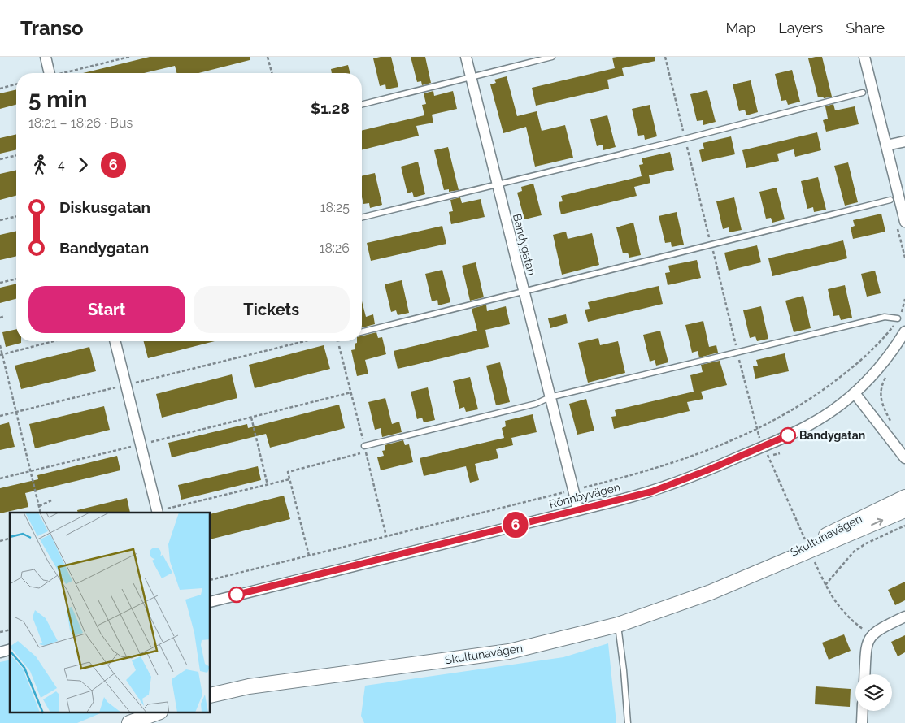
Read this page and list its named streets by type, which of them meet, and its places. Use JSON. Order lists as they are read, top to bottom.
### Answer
{
  "streets": {
    "main road": ["Skultunavägen"],
    "street": ["Bandygatan", "Rönnbyvägen"]
  },
  "crossings": [
    ["Bandygatan", "Rönnbyvägen"]
  ],
  "places": ["Bandygatan"],
  "lines": ["bus line 6"],
  "page": {
    "header": "Transo",
    "nav": ["Map", "Layers", "Share"],
    "on_map": "6",
    "heading": ["5 min", "18:21 – 18:26 · Bus", "$1.28"],
    "legs": ["4", "6"],
    "list": [
      {
        "name": "Diskusgatan",
        "value": "18:25"
      },
      {
        "name": "Bandygatan",
        "value": "18:26"
      }
    ],
    "buttons": ["Start", "Tickets"]
  }
}
